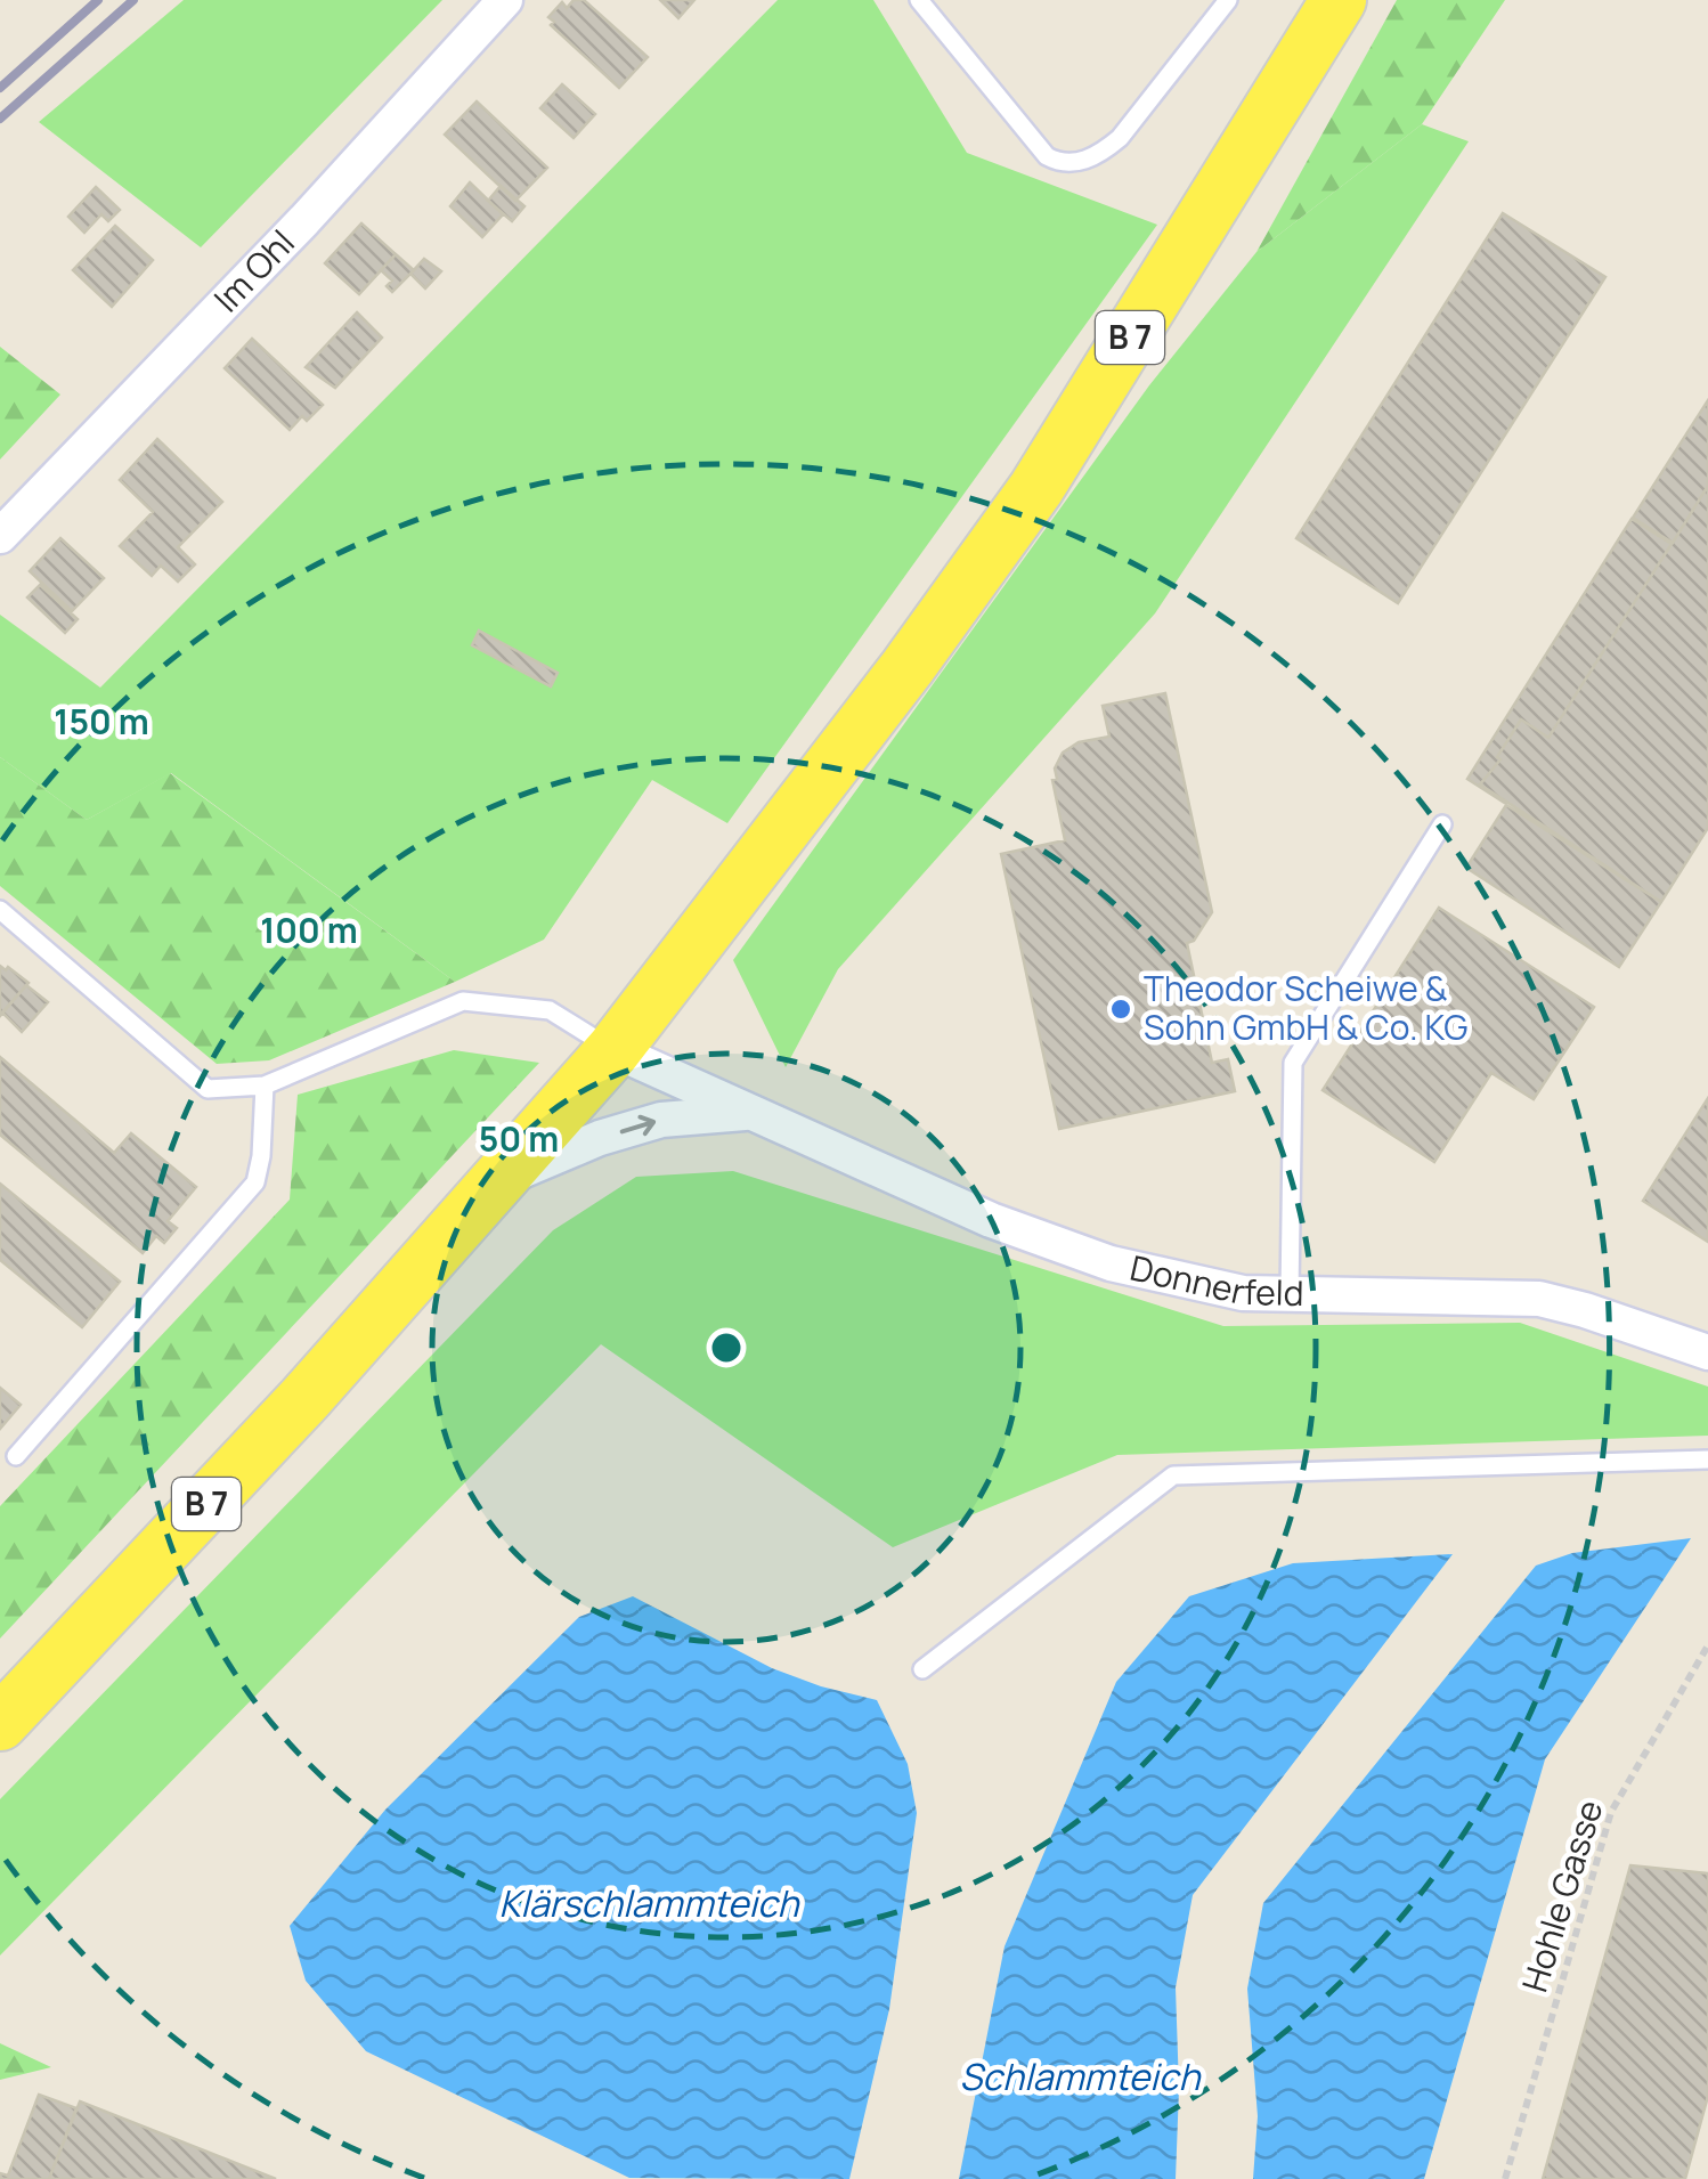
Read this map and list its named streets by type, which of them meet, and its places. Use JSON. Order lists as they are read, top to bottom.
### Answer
{
  "streets": {
    "main road": ["B 7"],
    "street": ["Im Ohl", "Donnerfeld"],
    "path": ["Hohle Gasse"]
  },
  "crossings": [
    ["B 7", "Donnerfeld"]
  ],
  "water": ["Klärschlammteich", "Schlammteich"],
  "places": ["Theodor Scheiwe & Sohn GmbH & Co. KG"],
  "rings": ["150 m", "100 m", "50 m"]
}
